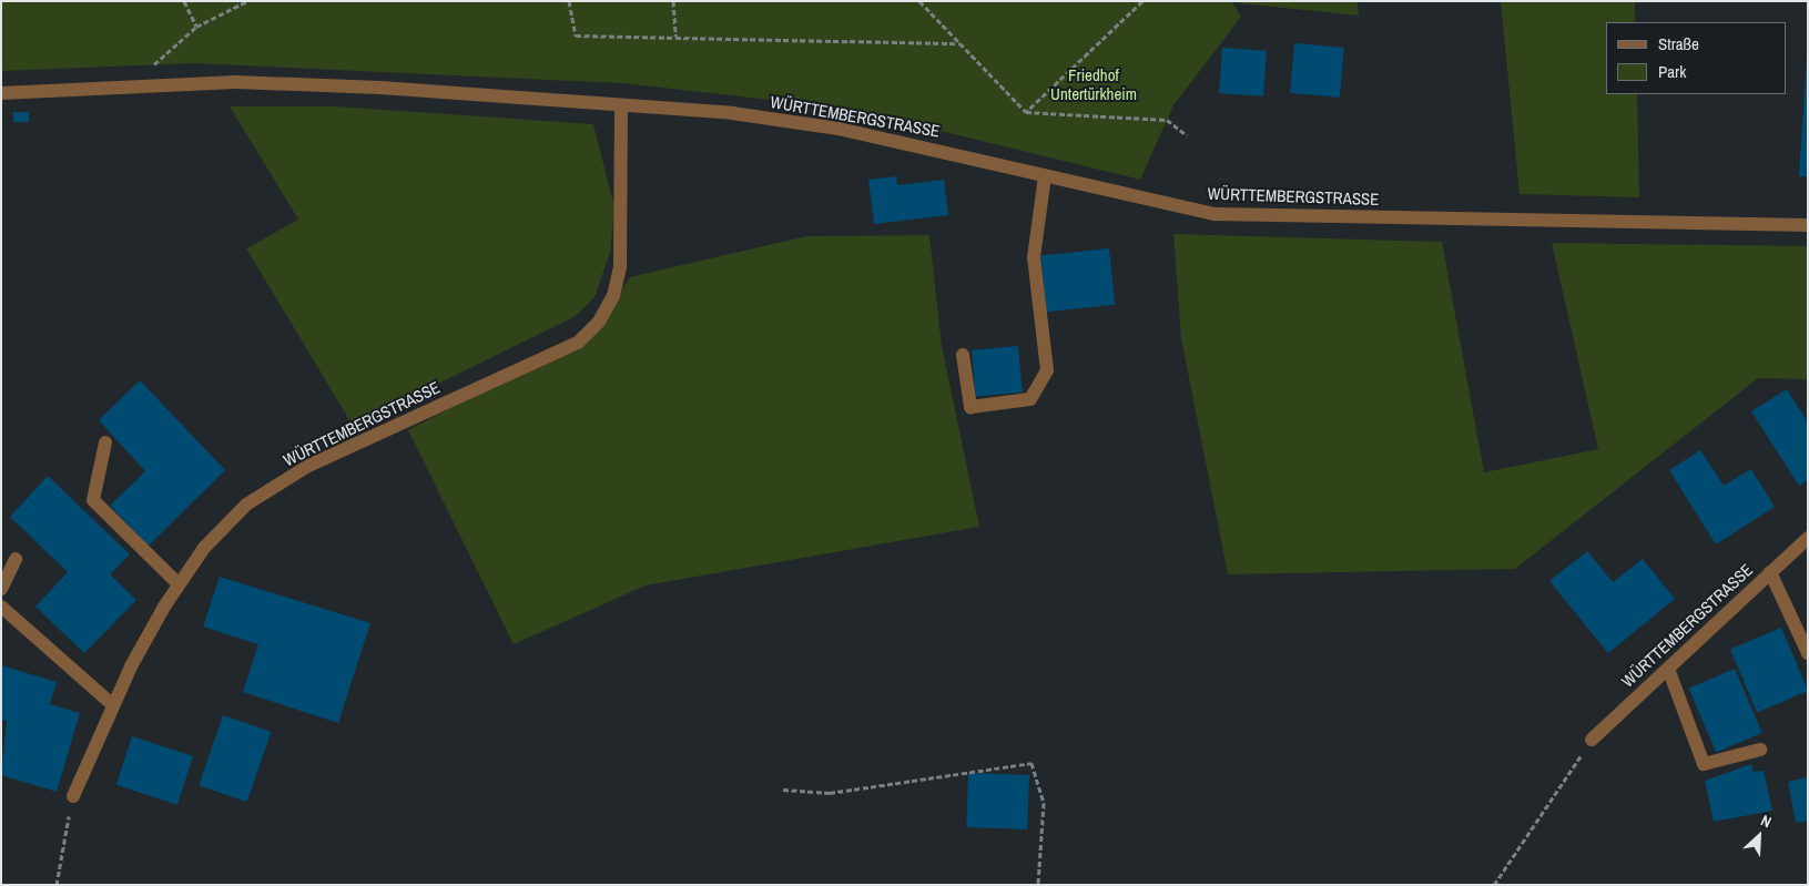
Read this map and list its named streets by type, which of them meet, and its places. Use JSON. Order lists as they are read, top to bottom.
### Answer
{
  "streets": {
    "street": ["WÜRTTEMBERGSTRASSE"]
  },
  "parks": ["Friedhof Untertürkheim"],
  "legend": ["Straße", "Park"],
  "north": "top right"
}
